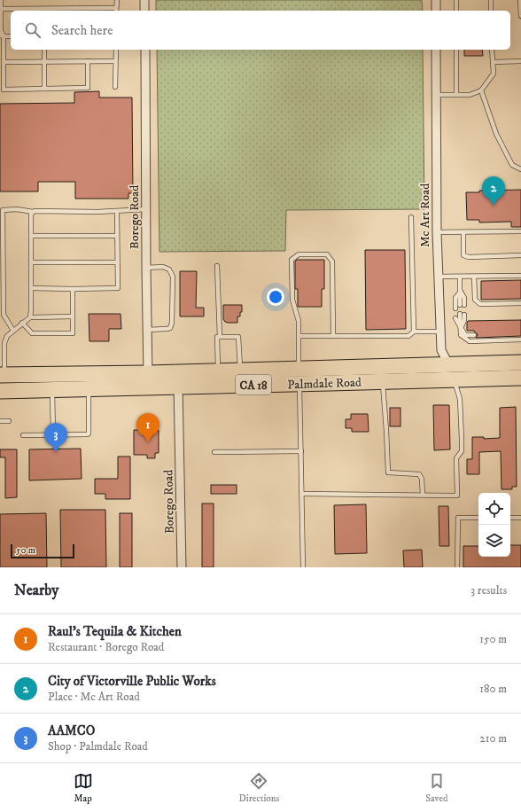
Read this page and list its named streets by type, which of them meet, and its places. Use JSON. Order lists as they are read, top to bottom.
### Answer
{
  "streets": {
    "highway": ["Palmdale Road", "CA 18"],
    "street": ["Mc Art Road", "Borego Road"]
  },
  "crossings": [
    ["Mc Art Road", "Palmdale Road"],
    ["Borego Road", "Palmdale Road"]
  ],
  "scale_bar": "50 m",
  "page": {
    "search": "Search here",
    "pins": ["2", "1", "3"],
    "scale": "50 m",
    "heading": ["Nearby", "3 results"],
    "list": [
      {
        "mark": "1",
        "name": "Raul's Tequila & Kitchen",
        "note": "Restaurant · Borego Road",
        "value": "150 m"
      },
      {
        "mark": "2",
        "name": "City of Victorville Public Works",
        "note": "Place · Mc Art Road",
        "value": "180 m"
      },
      {
        "mark": "3",
        "name": "AAMCO",
        "note": "Shop · Palmdale Road",
        "value": "210 m"
      }
    ],
    "nav": ["Map", "Directions", "Saved"]
  }
}
